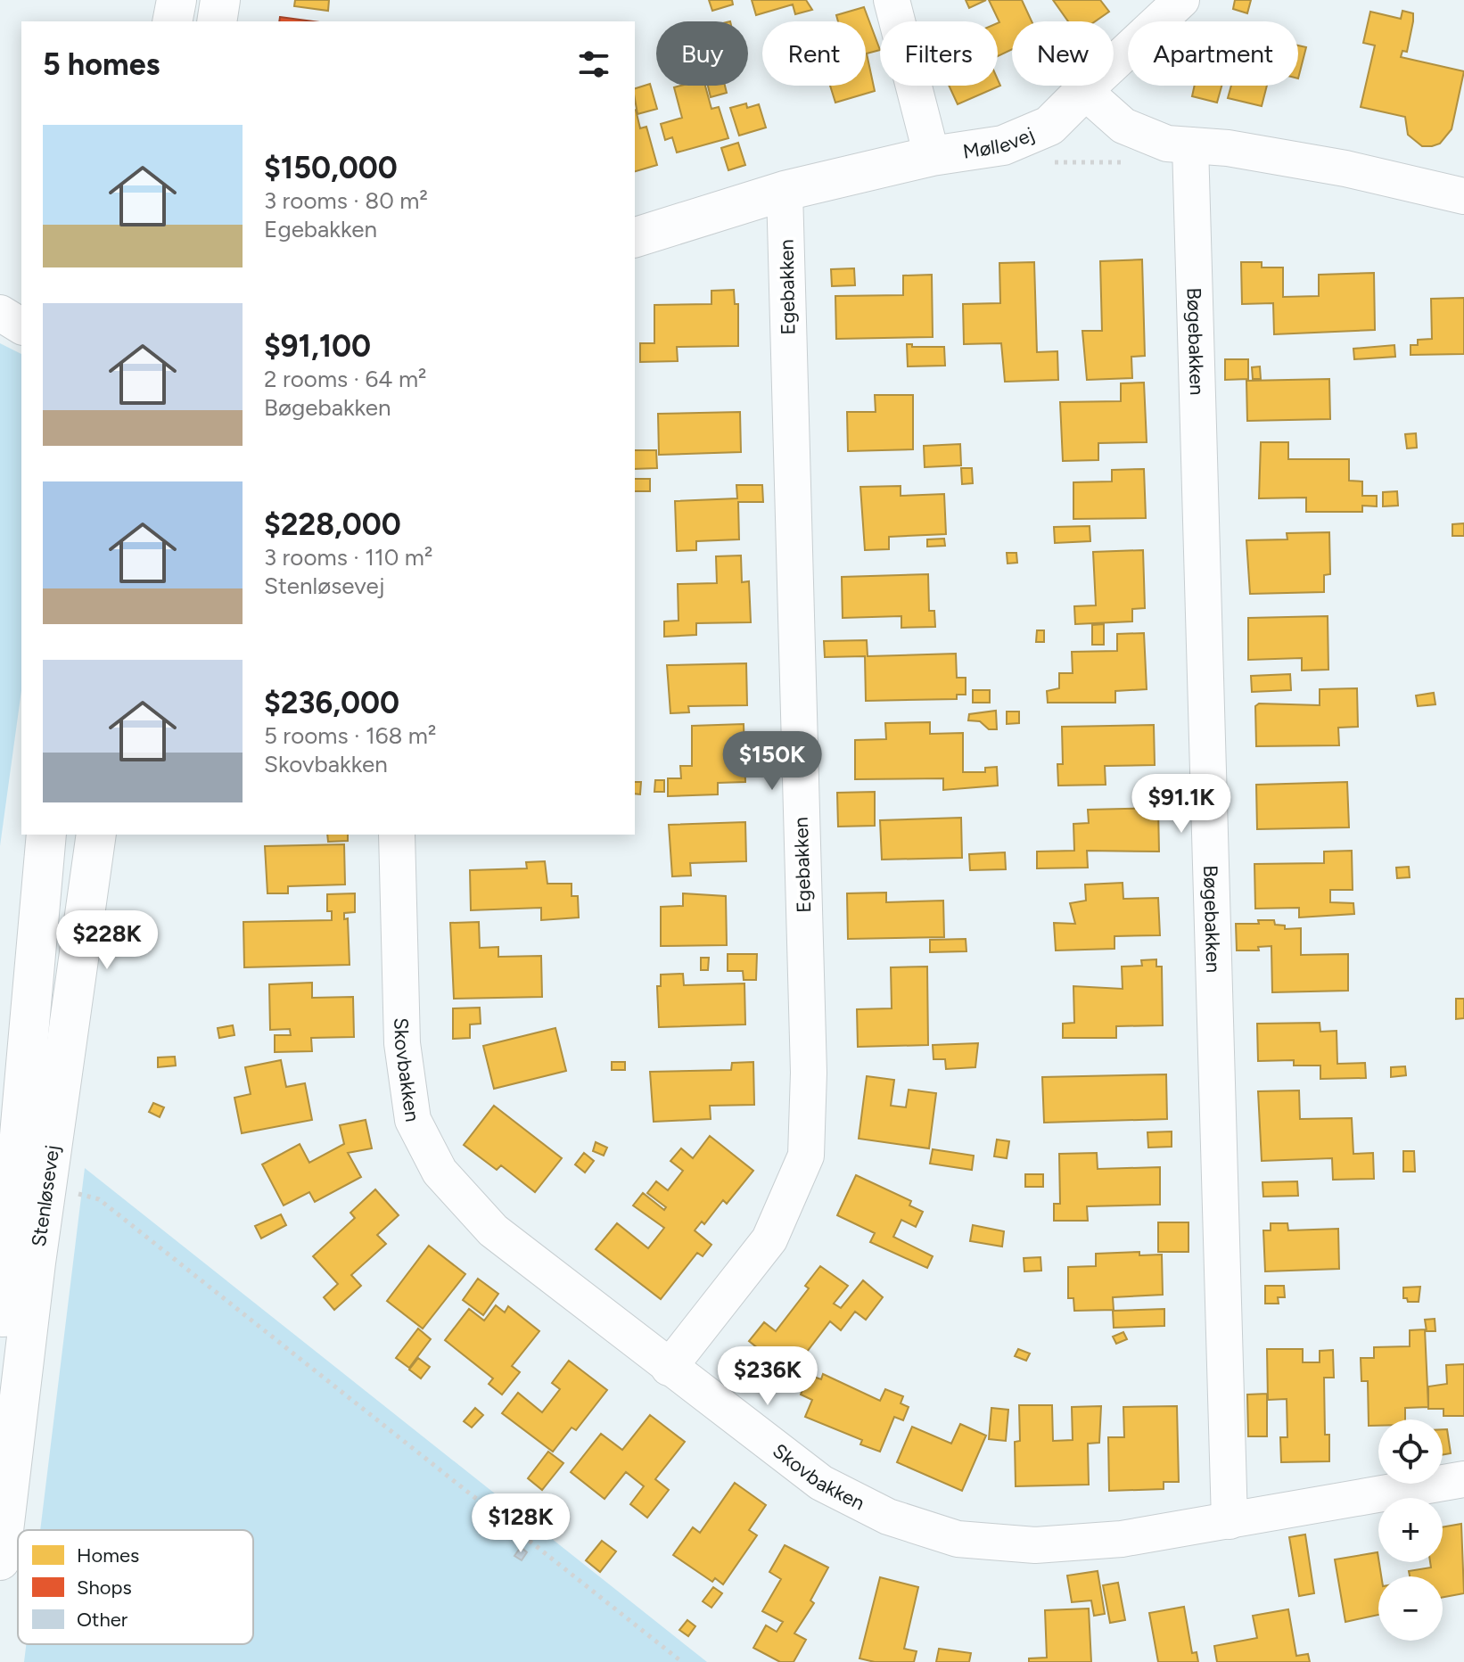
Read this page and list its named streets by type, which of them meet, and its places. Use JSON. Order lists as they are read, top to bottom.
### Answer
{
  "streets": {
    "street": [
      "Møllevej",
      "Egebakken",
      "Bøgebakken",
      "Skovbakken",
      "Stenløsevej"
    ]
  },
  "crossings": [
    ["Møllevej", "Egebakken"],
    ["Egebakken", "Skovbakken"],
    ["Bøgebakken", "Skovbakken"]
  ],
  "legend": ["Homes", "Shops", "Other"],
  "page": {
    "chip": [
      "Buy",
      "Rent",
      "Filters",
      "New",
      "Apartment"
    ],
    "heading": "5 homes",
    "list": [
      {
        "name": "$150,000",
        "note": "3 rooms · 80 m² · Egebakken"
      },
      {
        "name": "$91,100",
        "note": "2 rooms · 64 m² · Bøgebakken"
      },
      {
        "name": "$228,000",
        "note": "3 rooms · 110 m² · Stenløsevej"
      },
      {
        "name": "$236,000",
        "note": "5 rooms · 168 m² · Skovbakken"
      }
    ],
    "price": [
      "$150K",
      "$91.1K",
      "$228K",
      "$236K",
      "$128K"
    ],
    "map_buttons": ["+", "−"]
  }
}
